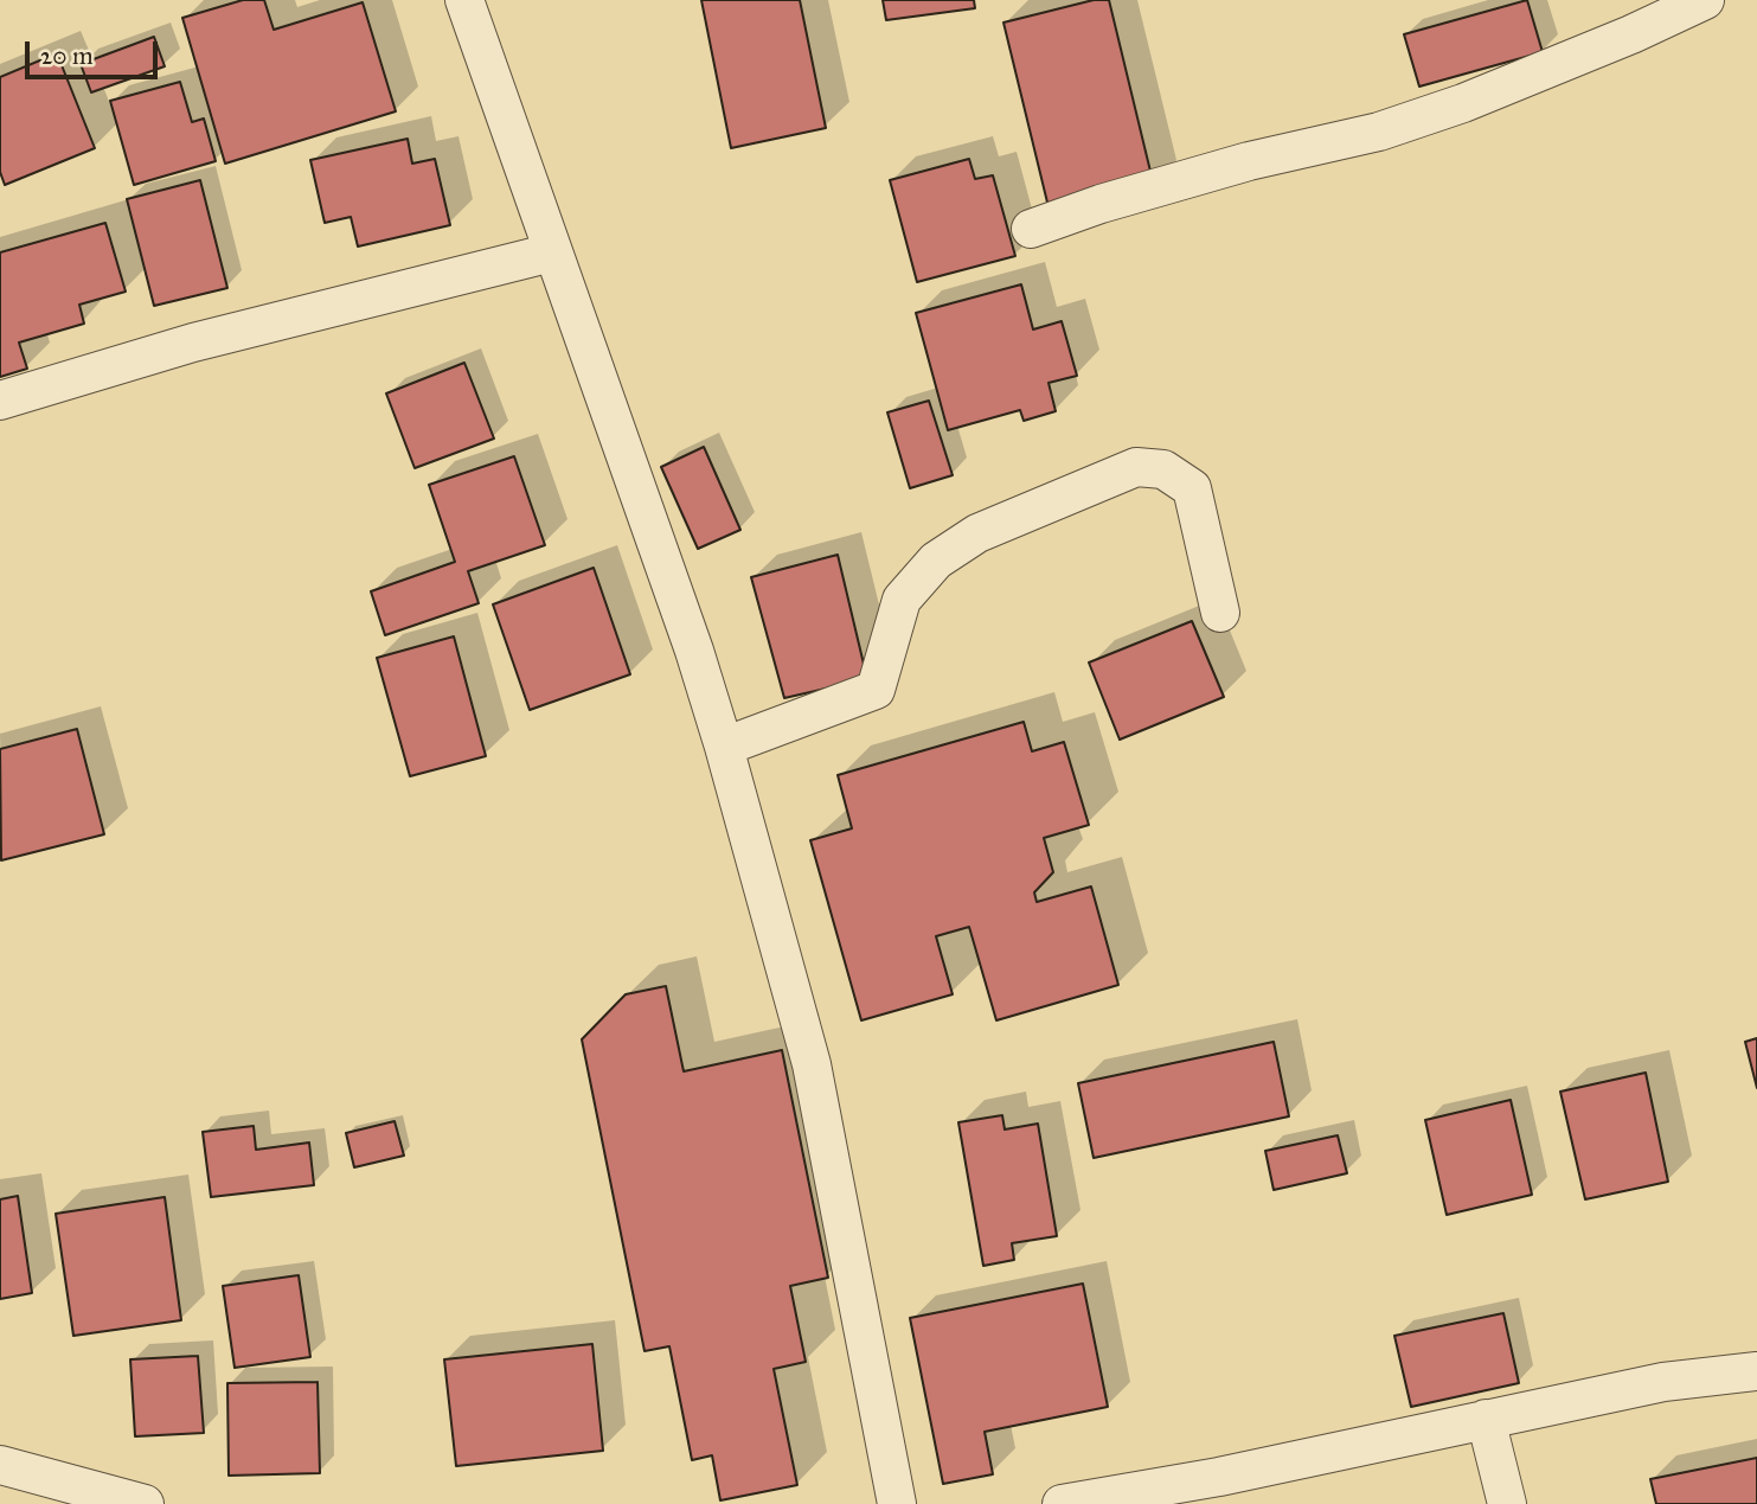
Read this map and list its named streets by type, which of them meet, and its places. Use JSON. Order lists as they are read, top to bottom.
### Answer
{
  "scale_bar": "20 m"
}
